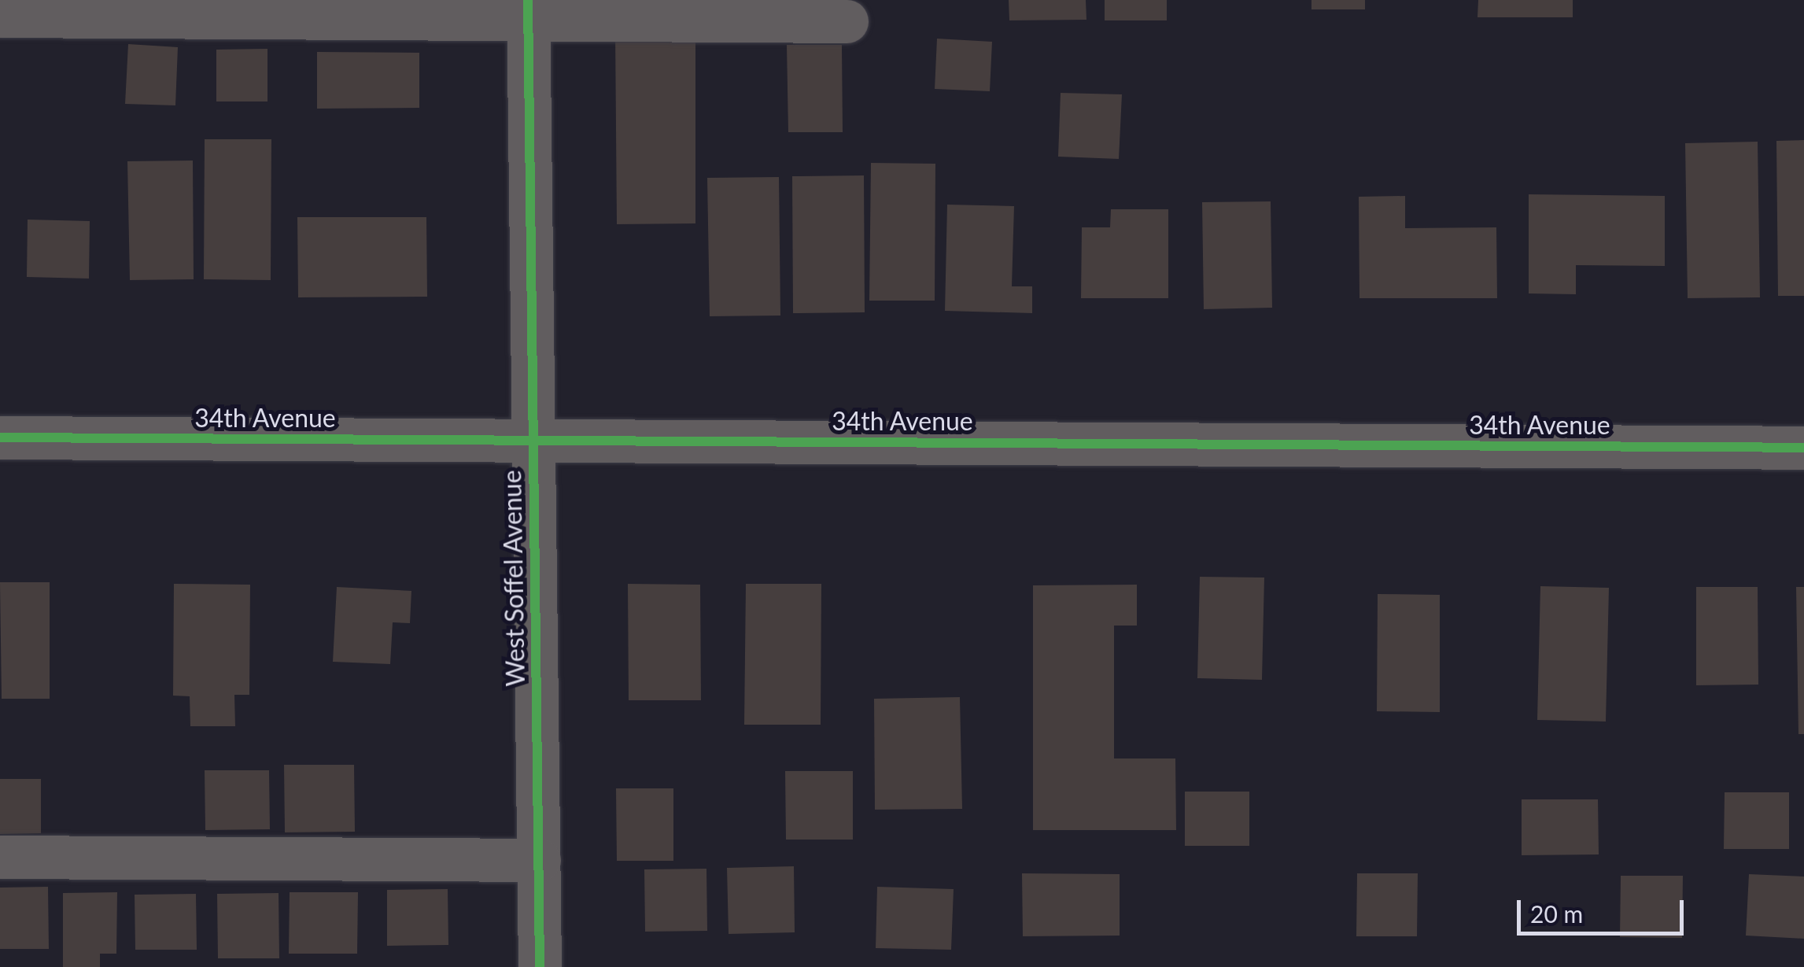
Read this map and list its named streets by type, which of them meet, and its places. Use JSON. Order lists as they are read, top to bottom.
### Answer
{
  "streets": {
    "street": ["34th Avenue", "West Soffel Avenue"]
  },
  "crossings": [
    ["34th Avenue", "West Soffel Avenue"]
  ],
  "scale_bar": "20 m"
}
